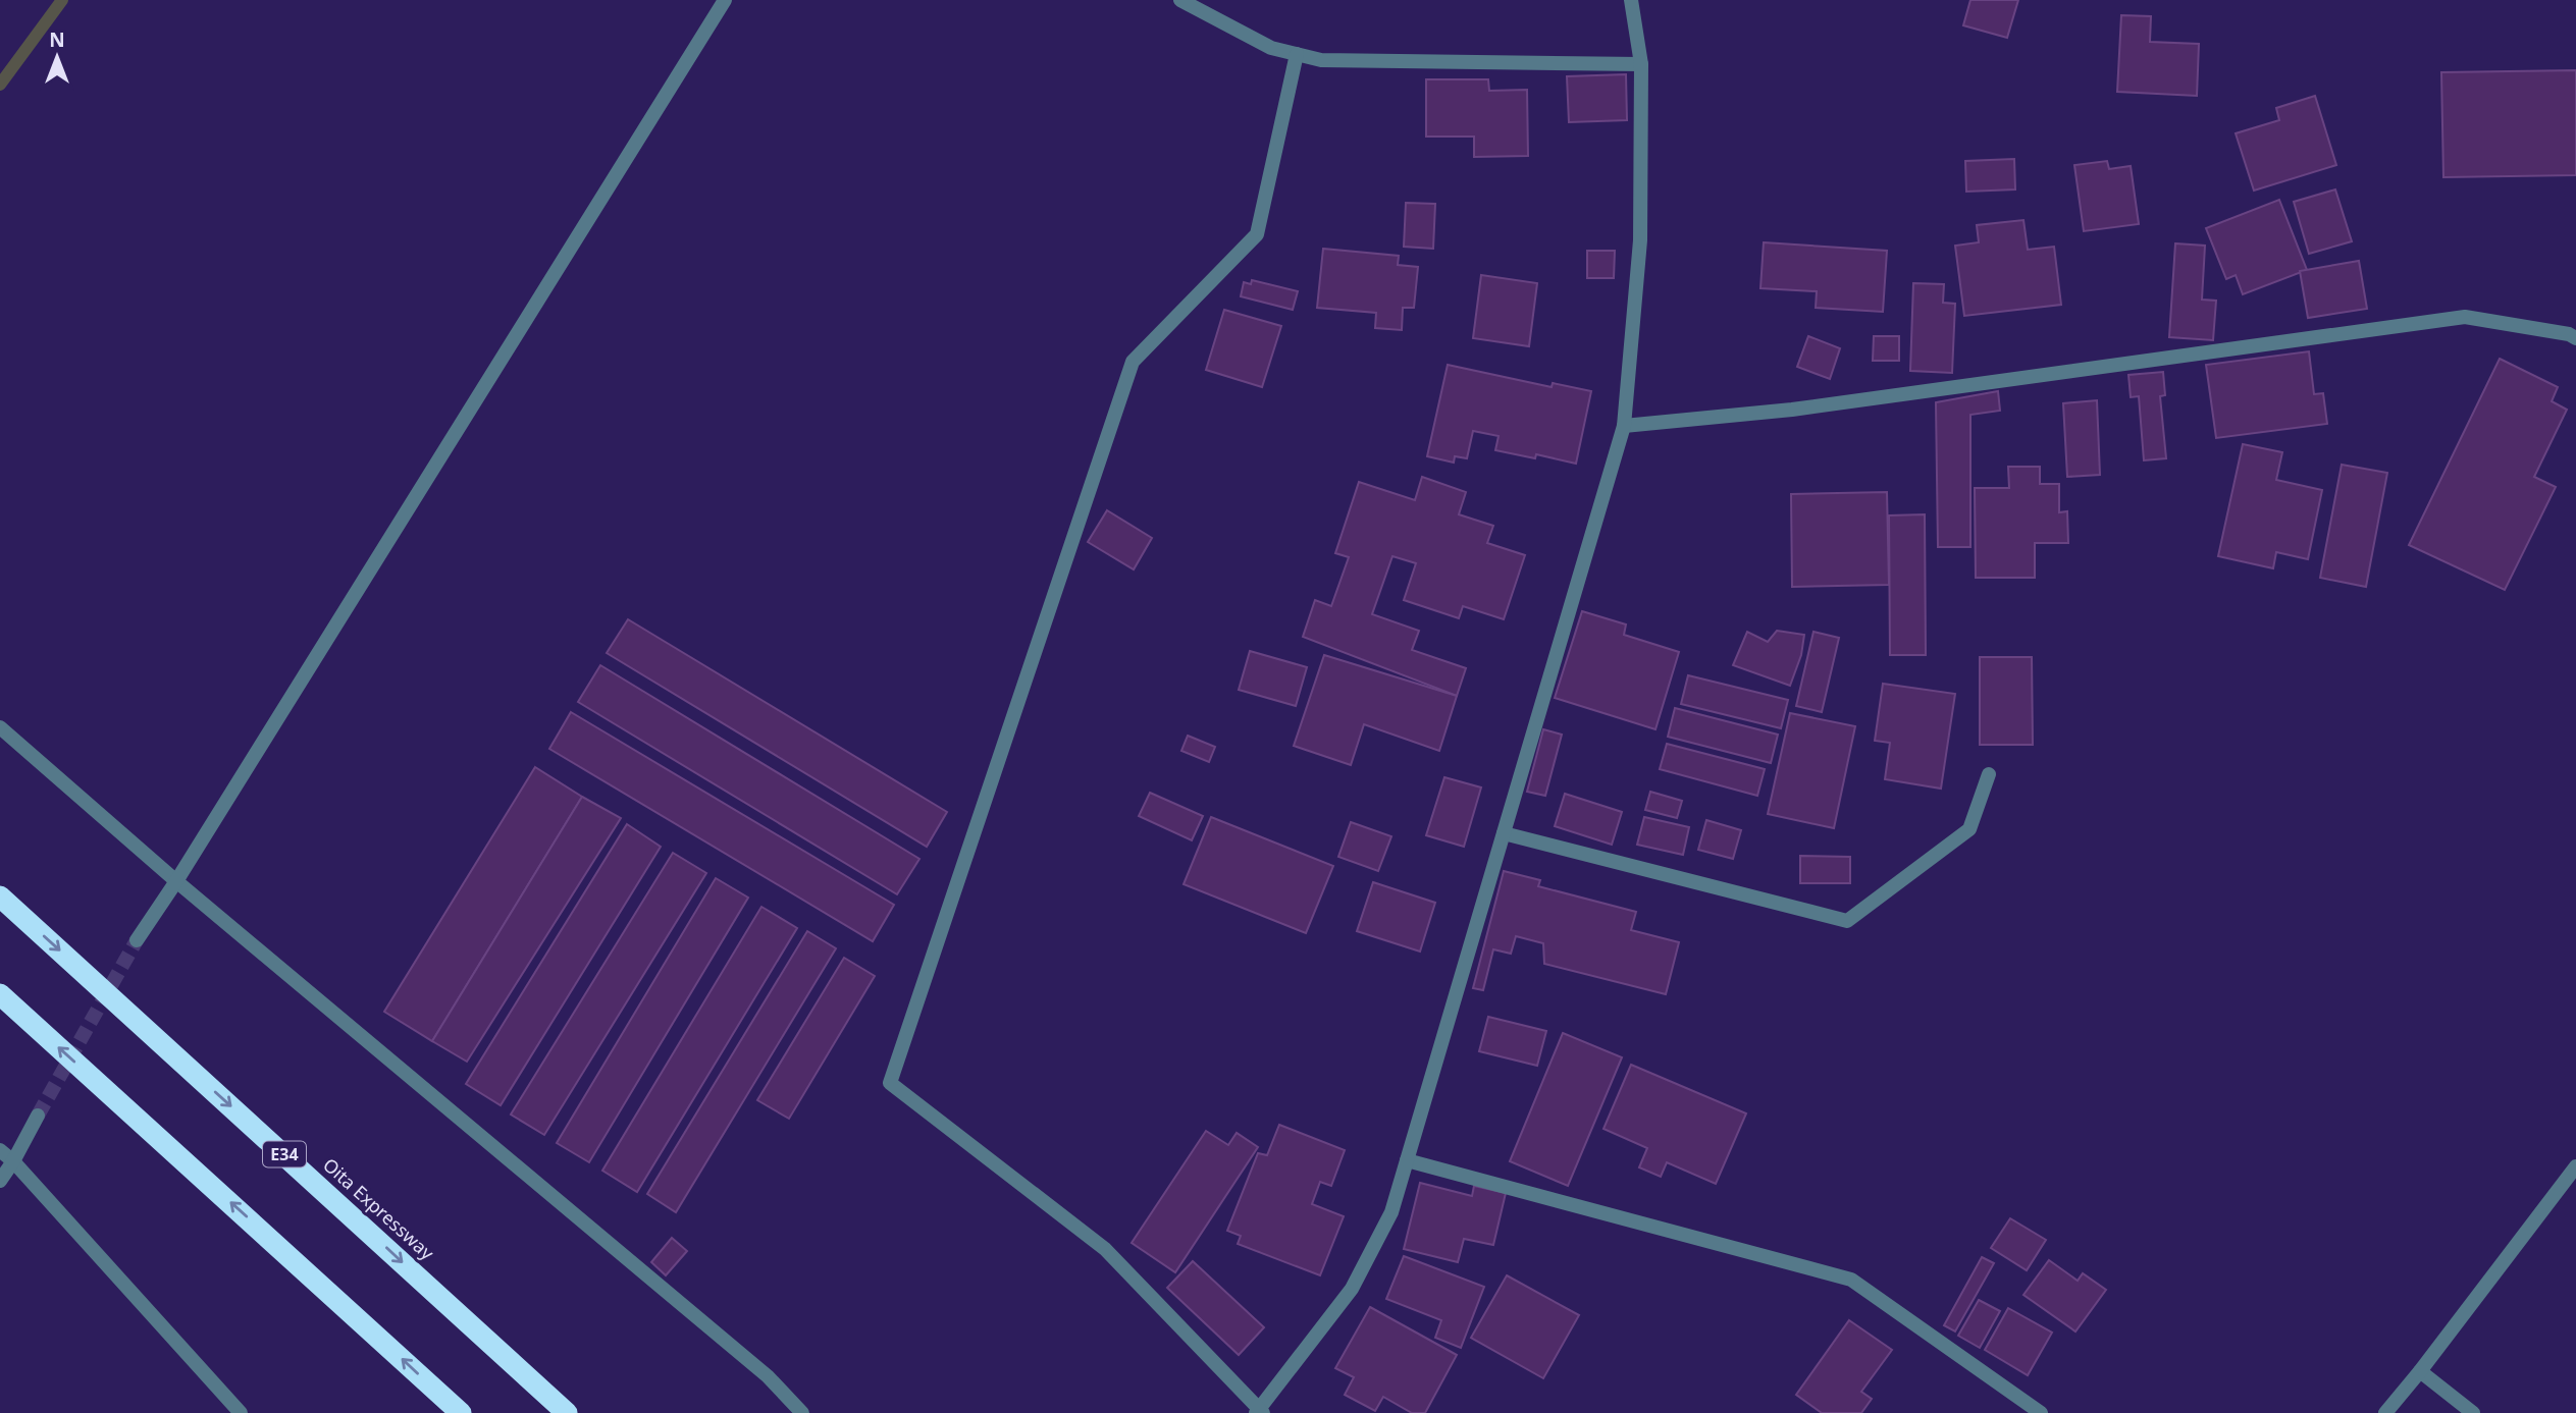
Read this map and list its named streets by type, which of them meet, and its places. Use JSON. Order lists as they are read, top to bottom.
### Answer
{
  "streets": {
    "highway": ["E34", "Oita Expressway"]
  },
  "north": "top"
}
